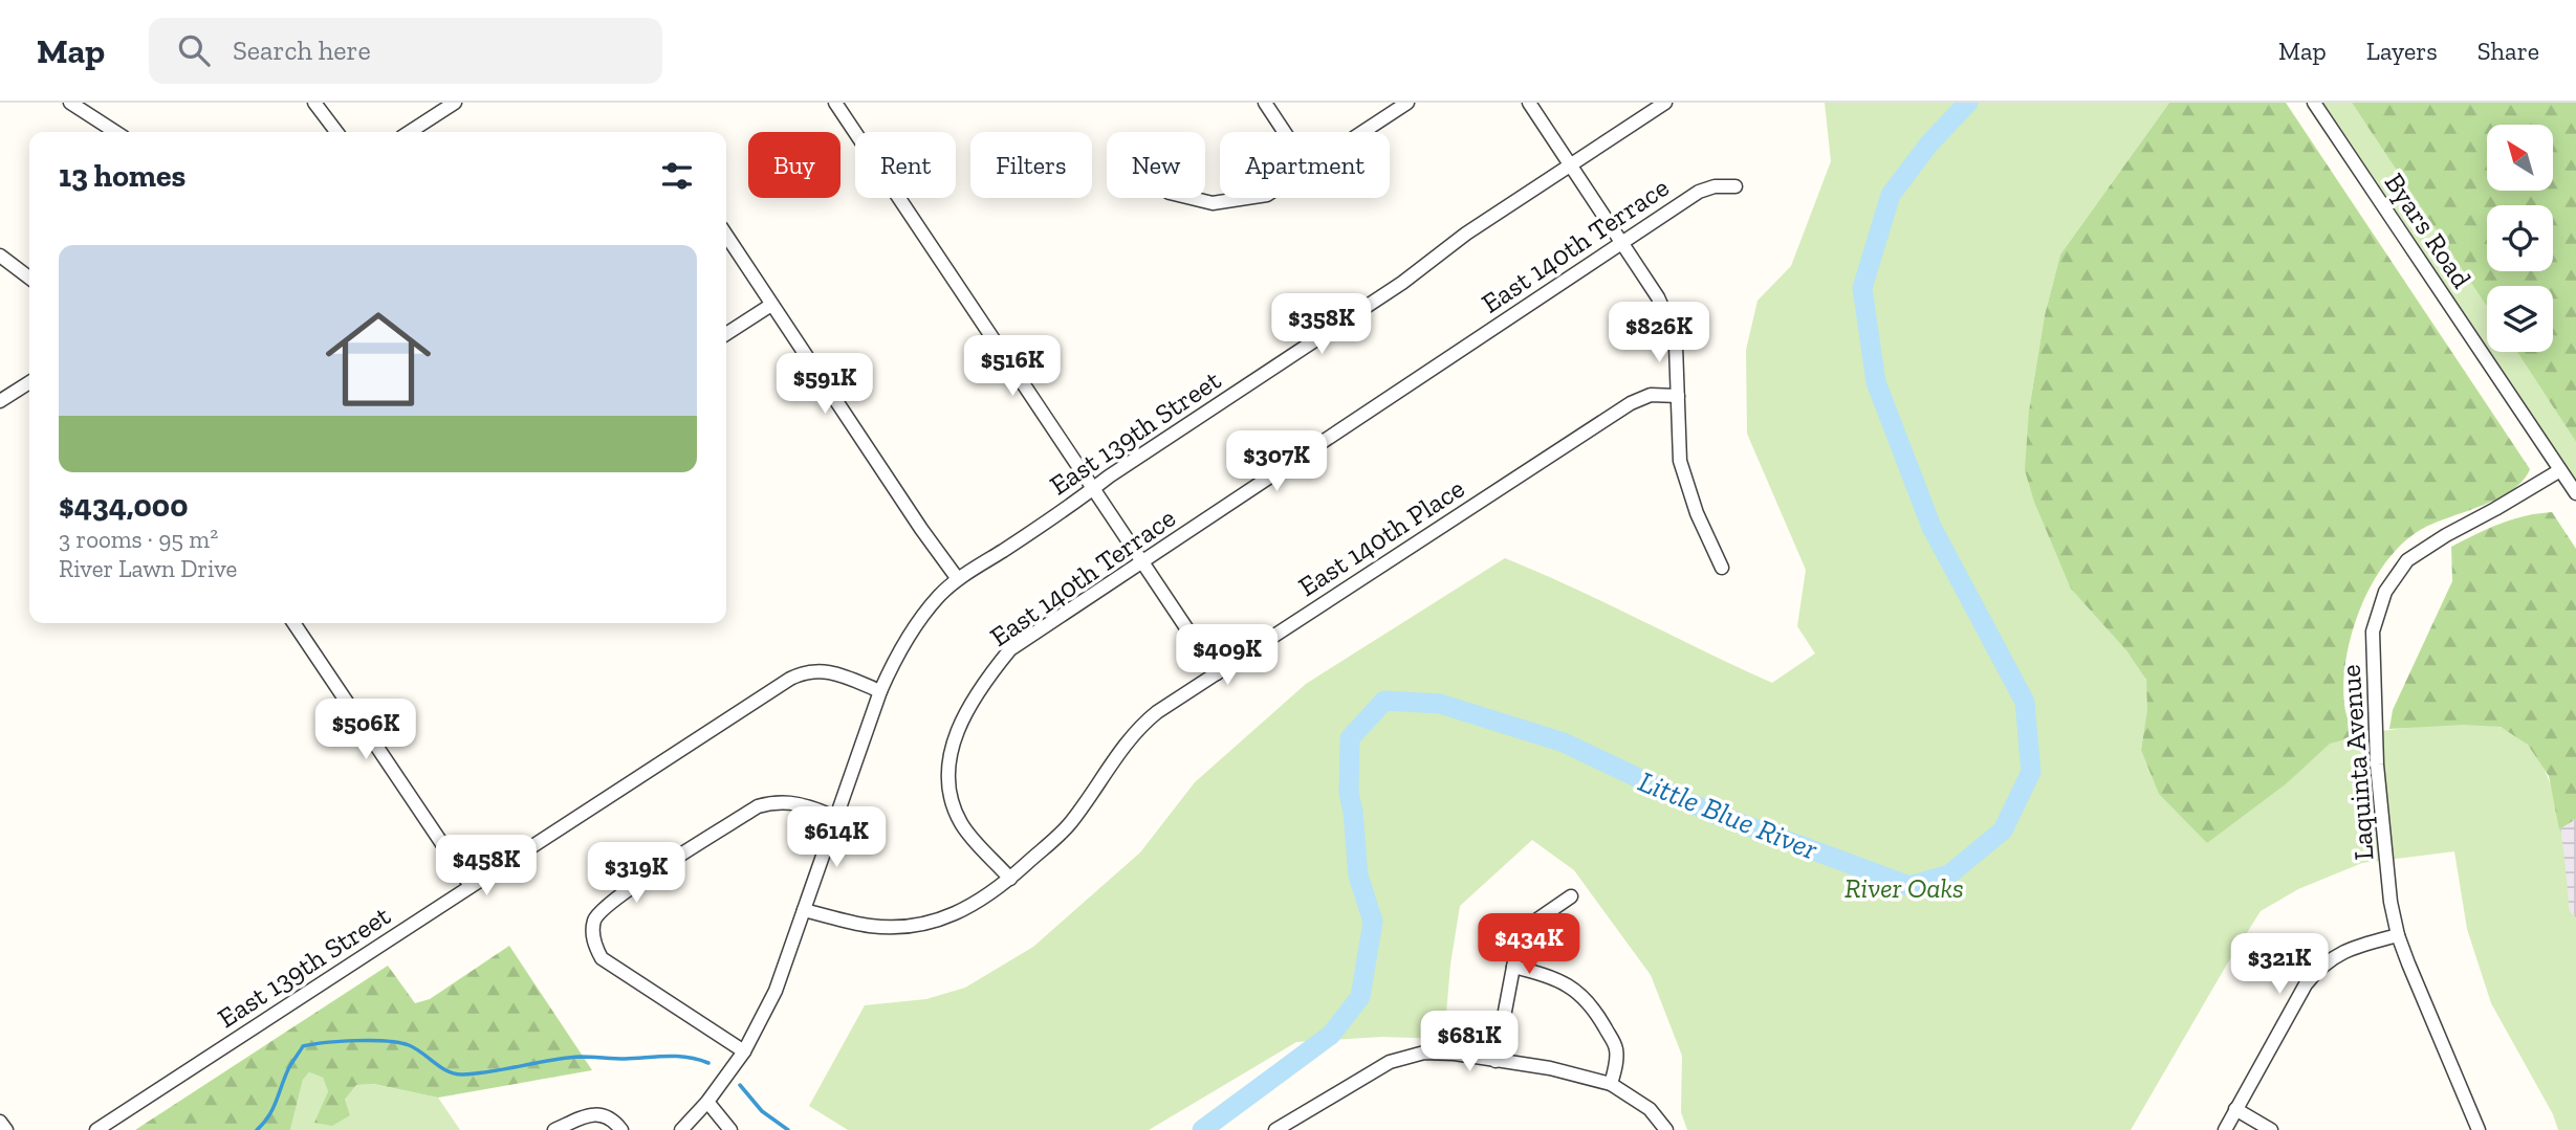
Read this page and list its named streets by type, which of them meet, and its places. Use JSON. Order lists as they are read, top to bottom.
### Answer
{
  "streets": {
    "street": [
      "Byars Road",
      "East 140th Terrace",
      "East 139th Street",
      "East 140th Place",
      "Laquinta Avenue"
    ]
  },
  "crossings": [
    ["Byars Road", "Laquinta Avenue"],
    ["East 140th Terrace", "East 140th Place"],
    ["East 139th Street", "East 140th Place"]
  ],
  "water": ["Little Blue River"],
  "parks": ["River Oaks"],
  "north": "top left",
  "page": {
    "header": "Map",
    "search": "Search here",
    "nav": ["Map", "Layers", "Share"],
    "chip": [
      "Buy",
      "Rent",
      "Filters",
      "New",
      "Apartment"
    ],
    "heading": "13 homes",
    "list": [
      {
        "name": "$434,000",
        "note": "3 rooms · 95 m² · River Lawn Drive"
      }
    ],
    "price": [
      "$358K",
      "$826K",
      "$516K",
      "$591K",
      "$307K",
      "$409K",
      "$506K",
      "$614K",
      "$458K",
      "$319K",
      "$434K",
      "$321K",
      "$681K"
    ]
  }
}
